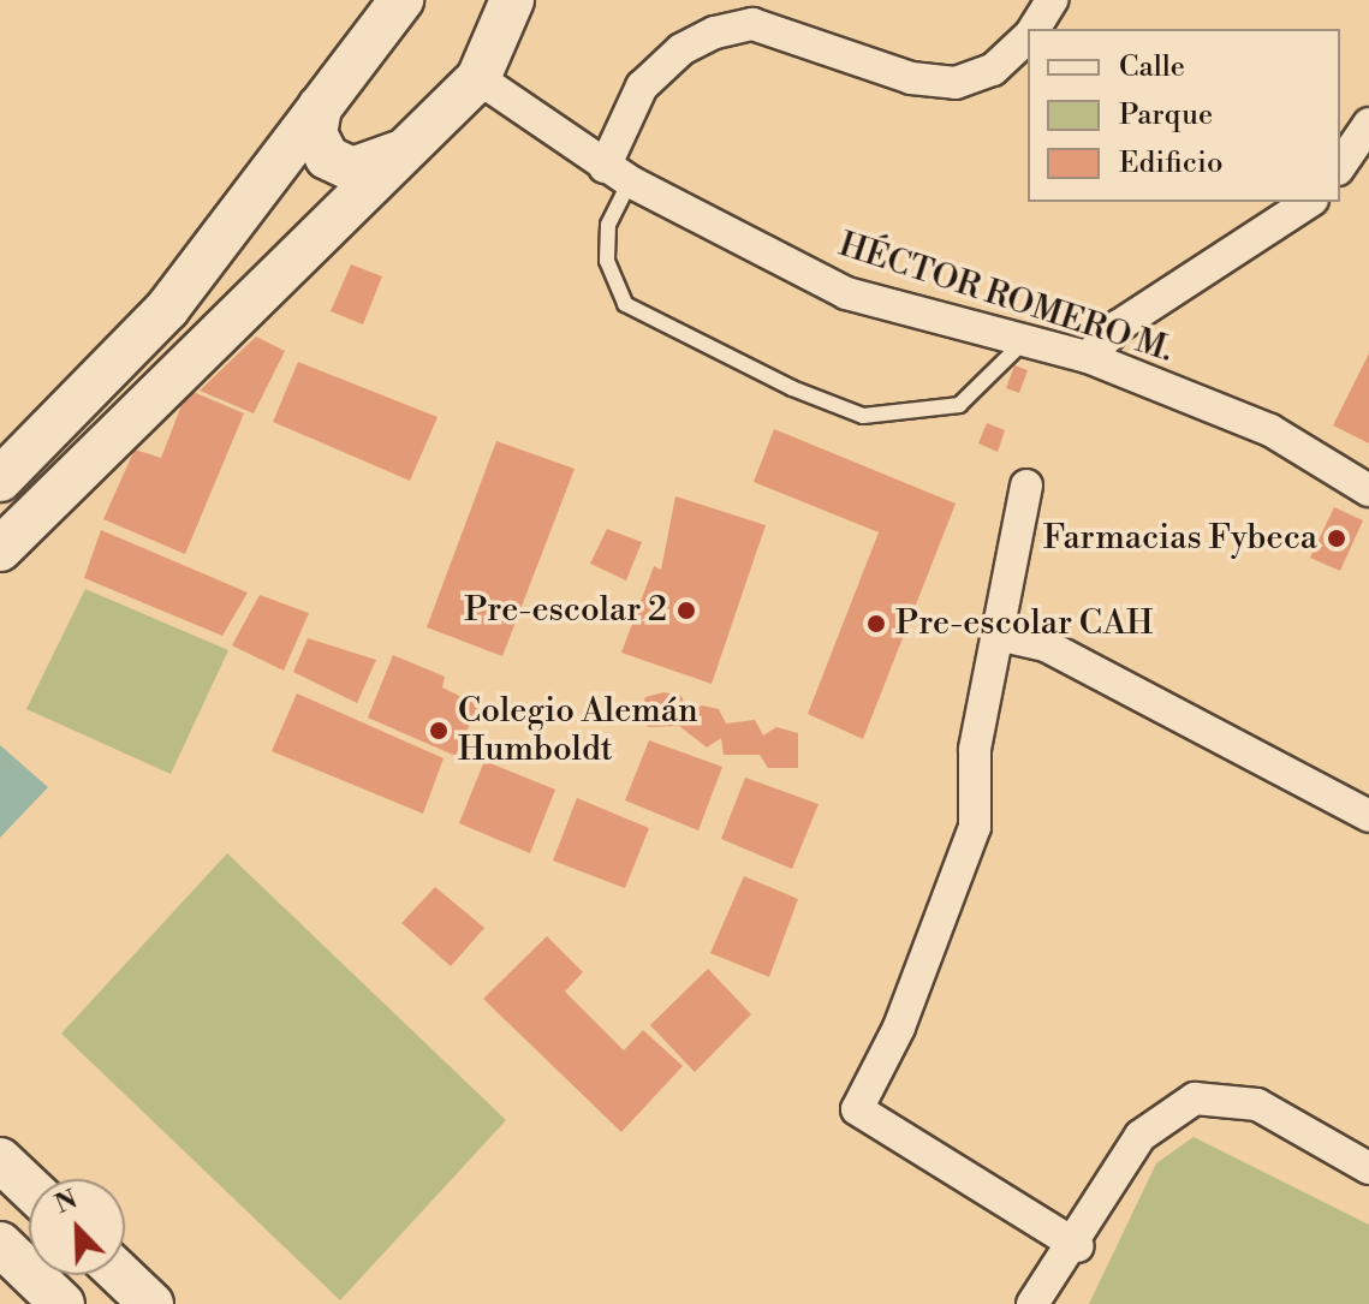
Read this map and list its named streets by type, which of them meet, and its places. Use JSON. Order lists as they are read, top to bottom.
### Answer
{
  "streets": {
    "street": ["HÉCTOR ROMERO M."]
  },
  "places": [
    "Farmacias Fybeca",
    "Pre-escolar 2",
    "Pre-escolar CAH",
    "Colegio Alemán Humboldt"
  ],
  "legend": ["Calle", "Parque", "Edificio"],
  "north": "top left"
}
